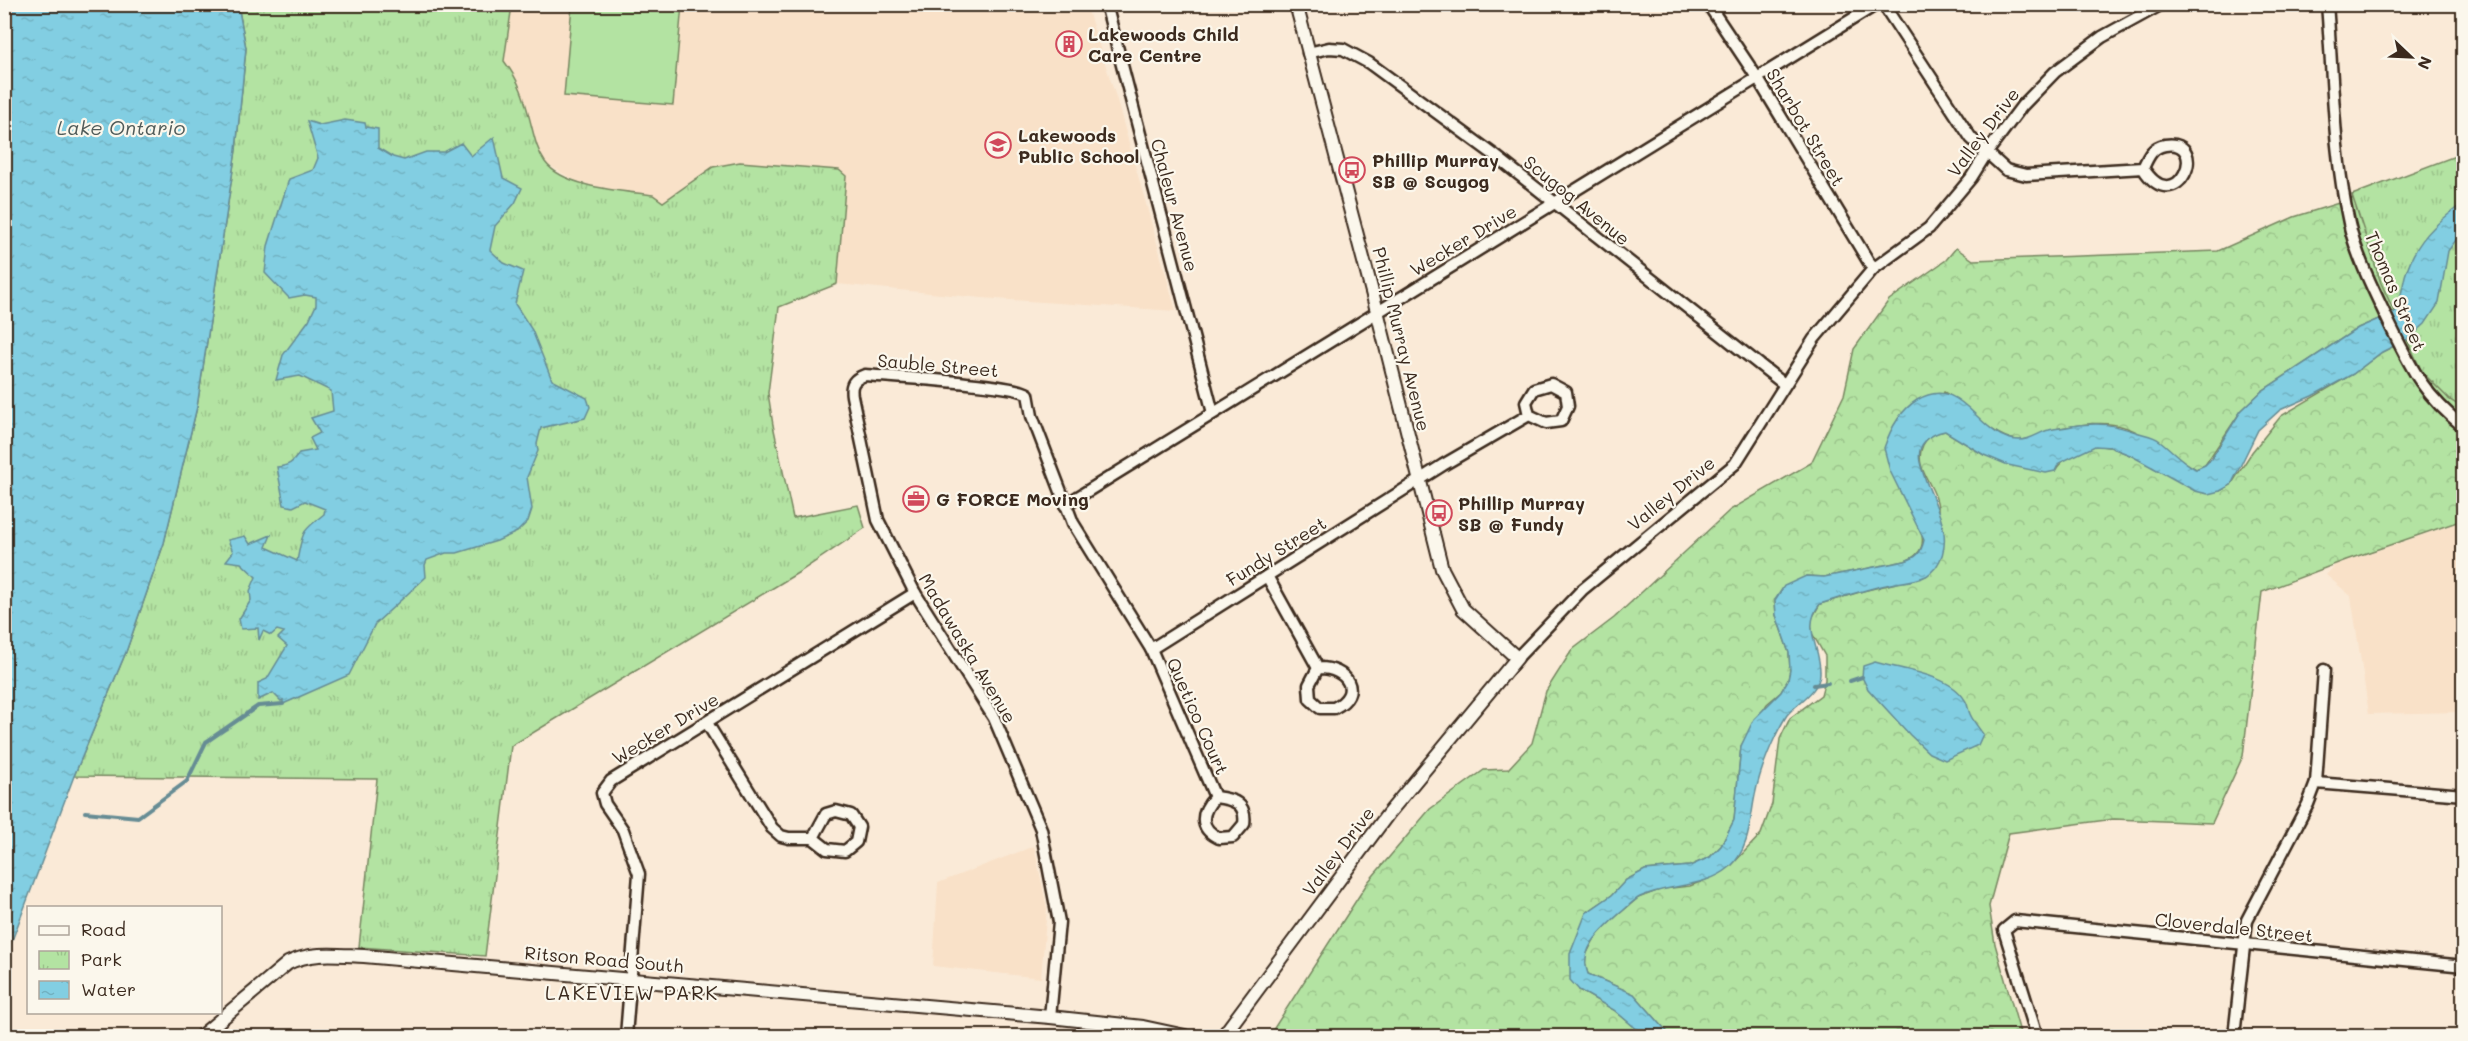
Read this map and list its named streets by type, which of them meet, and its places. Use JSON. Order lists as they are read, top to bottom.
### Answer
{
  "streets": {
    "street": [
      "Sharbot Street",
      "Valley Drive",
      "Scugog Avenue",
      "Chaleur Avenue",
      "Wecker Drive",
      "Thomas Street",
      "Phillip Murray Avenue",
      "Sauble Street",
      "Fundy Street",
      "Madawaska Avenue",
      "Quetico Court",
      "Cloverdale Street",
      "Ritson Road South"
    ]
  },
  "crossings": [
    ["Sharbot Street", "Valley Drive"],
    ["Sharbot Street", "Wecker Drive"],
    ["Valley Drive", "Scugog Avenue"],
    ["Valley Drive", "Phillip Murray Avenue"],
    ["Scugog Avenue", "Wecker Drive"],
    ["Scugog Avenue", "Phillip Murray Avenue"],
    ["Chaleur Avenue", "Wecker Drive"],
    ["Wecker Drive", "Phillip Murray Avenue"],
    ["Wecker Drive", "Madawaska Avenue"],
    ["Wecker Drive", "Quetico Court"],
    ["Wecker Drive", "Ritson Road South"],
    ["Phillip Murray Avenue", "Fundy Street"],
    ["Sauble Street", "Madawaska Avenue"],
    ["Sauble Street", "Quetico Court"],
    ["Fundy Street", "Quetico Court"],
    ["Madawaska Avenue", "Ritson Road South"]
  ],
  "districts": ["LAKEVIEW PARK"],
  "water": ["Lake Ontario"],
  "places": {
    "building": ["Lakewoods Child Care Centre"],
    "school or university": ["Lakewoods Public School"],
    "bus stop": ["Phillip Murray SB @ Scugog", "Phillip Murray SB @ Fundy"],
    "office": ["G FORCE Moving"]
  },
  "legend": ["Road", "Park", "Water"],
  "north": "bottom right"
}
